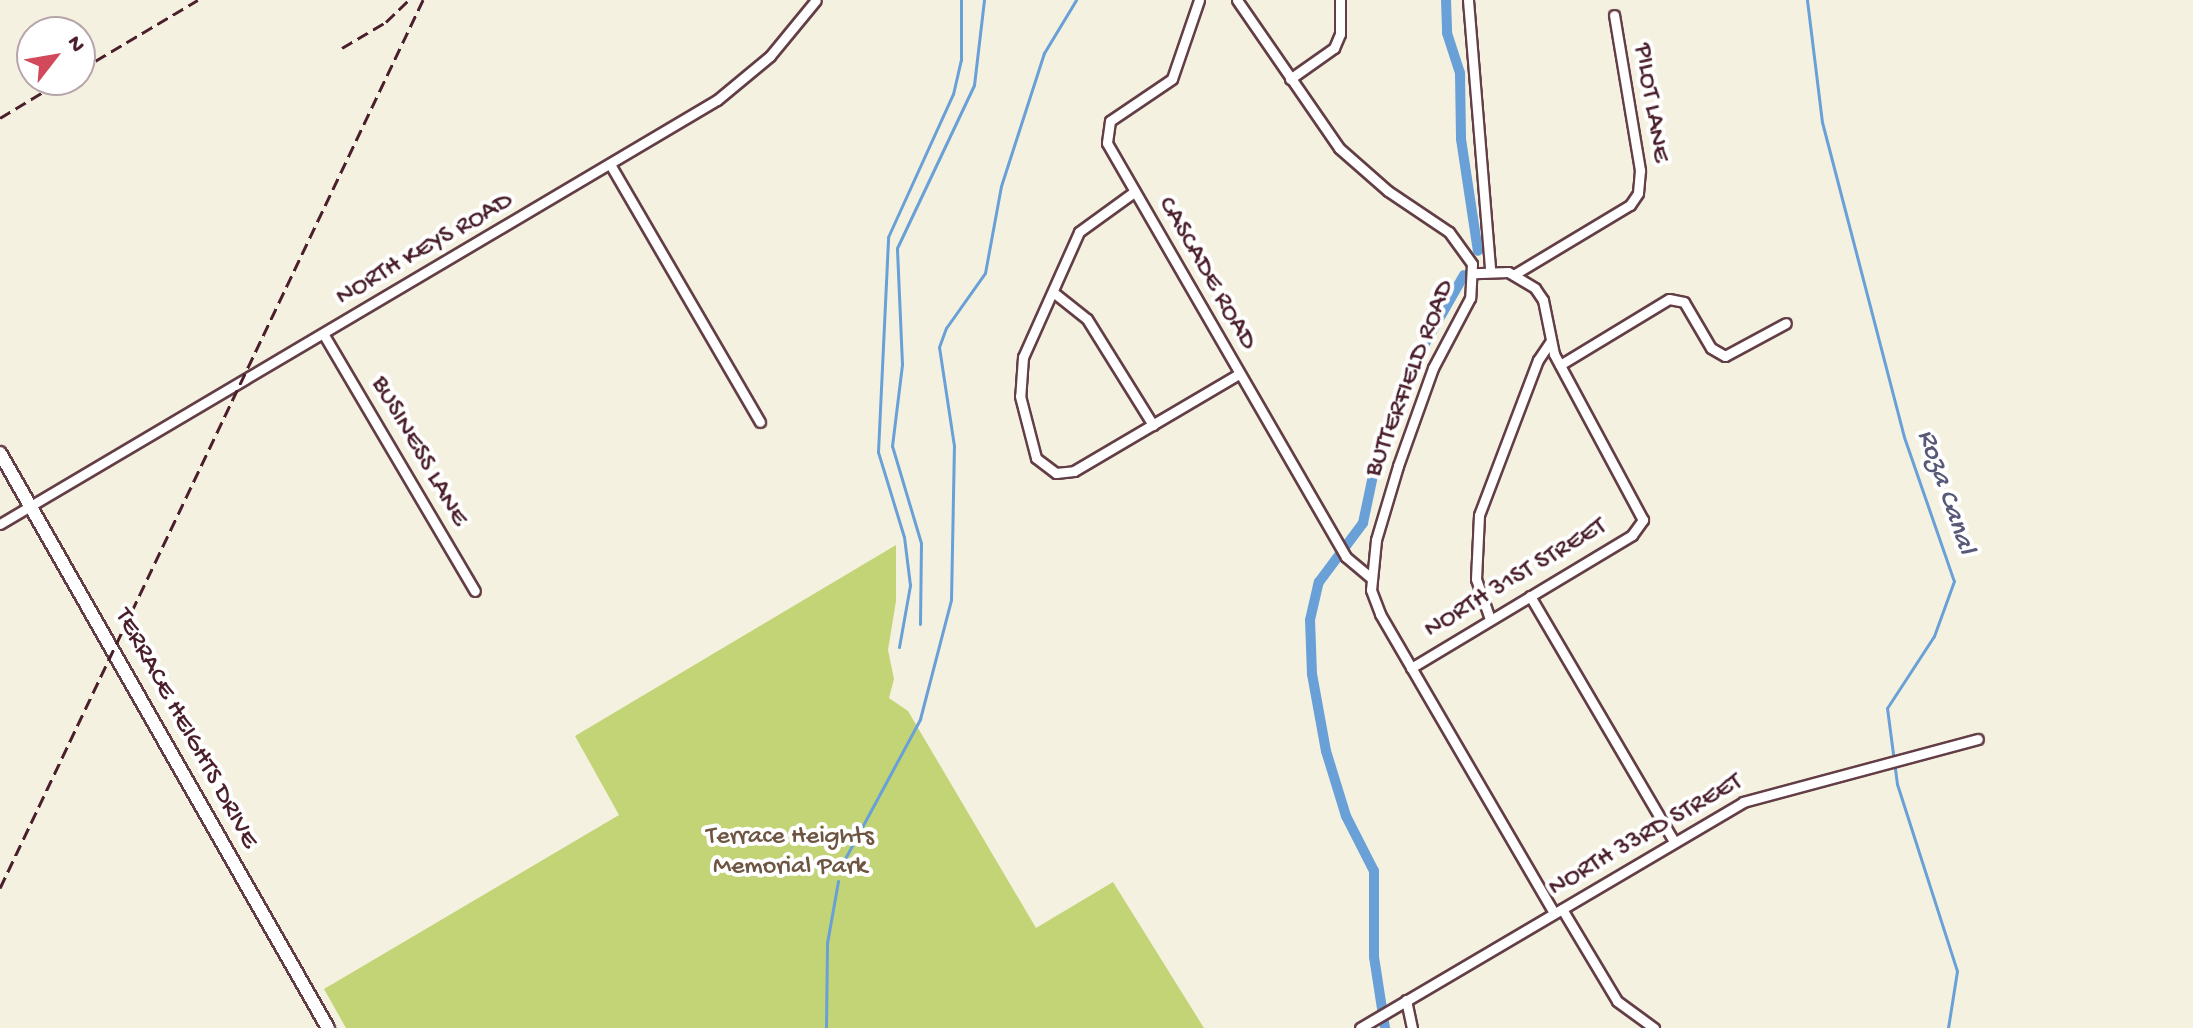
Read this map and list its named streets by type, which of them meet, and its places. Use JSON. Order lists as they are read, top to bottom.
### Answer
{
  "streets": {
    "main road": ["TERRACE HEIGHTS DRIVE"],
    "street": [
      "PILOT LANE",
      "NORTH KEYS ROAD",
      "CASCADE ROAD",
      "BUTTERFIELD ROAD",
      "BUSINESS LANE",
      "NORTH 31ST STREET",
      "NORTH 33RD STREET"
    ]
  },
  "crossings": [
    ["NORTH KEYS ROAD", "BUSINESS LANE"],
    ["NORTH KEYS ROAD", "TERRACE HEIGHTS DRIVE"],
    ["CASCADE ROAD", "BUTTERFIELD ROAD"]
  ],
  "water": ["Roza Canal"],
  "parks": ["Terrace Heights Memorial Park"],
  "north": "top right"
}
